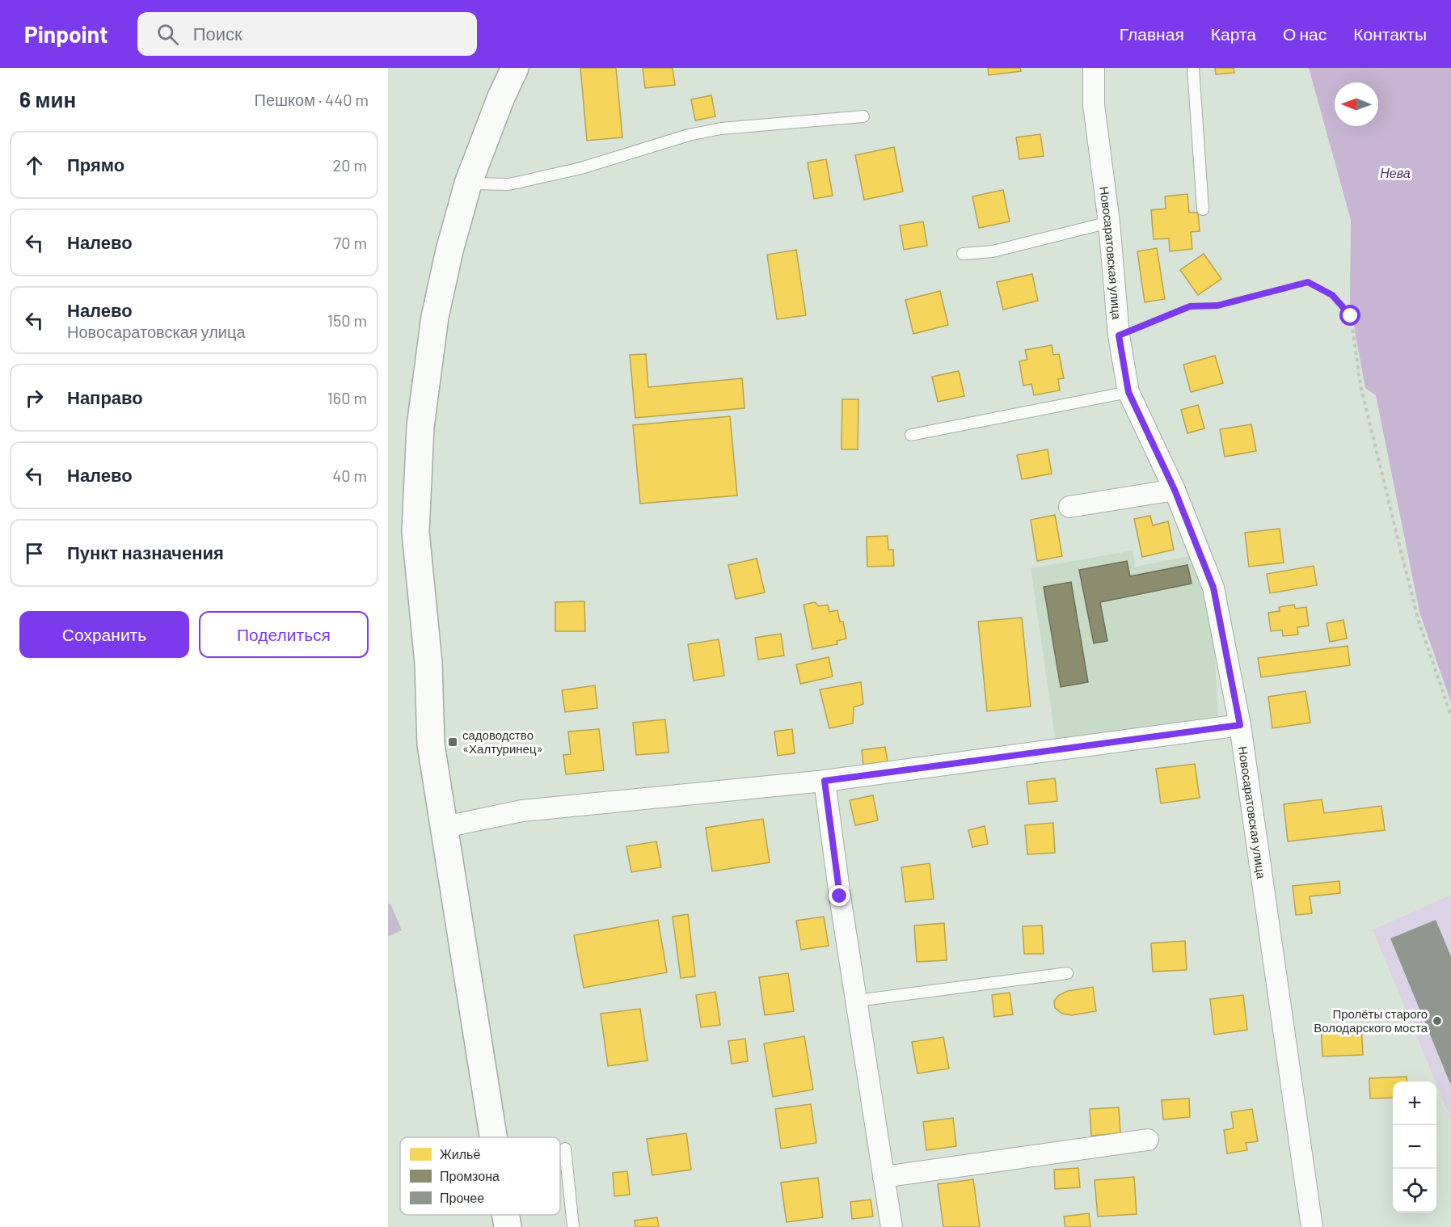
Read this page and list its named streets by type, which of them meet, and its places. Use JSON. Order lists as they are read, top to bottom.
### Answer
{
  "streets": {
    "street": ["Новосаратовская улица"]
  },
  "water": ["Нева"],
  "places": {
    "transit": ["садоводство «Халтуринец»"],
    "other": ["Пролёты старого Володарского моста"]
  },
  "legend": ["Жильё", "Промзона", "Прочее"],
  "north": "left",
  "page": {
    "header": "Pinpoint",
    "search": "Поиск",
    "nav": [
      "Главная",
      "Карта",
      "О нас",
      "Контакты"
    ],
    "heading": ["6 мин", "Пешком · 440 m"],
    "list": [
      ["Прямо", "20 m"],
      ["Налево", "70 m"],
      ["Налево", "Новосаратовская улица", "150 m"],
      ["Направо", "160 m"],
      ["Налево", "40 m"],
      "Пункт назначения"
    ],
    "buttons": ["Сохранить", "Поделиться"],
    "map_buttons": ["+", "−"]
  }
}
